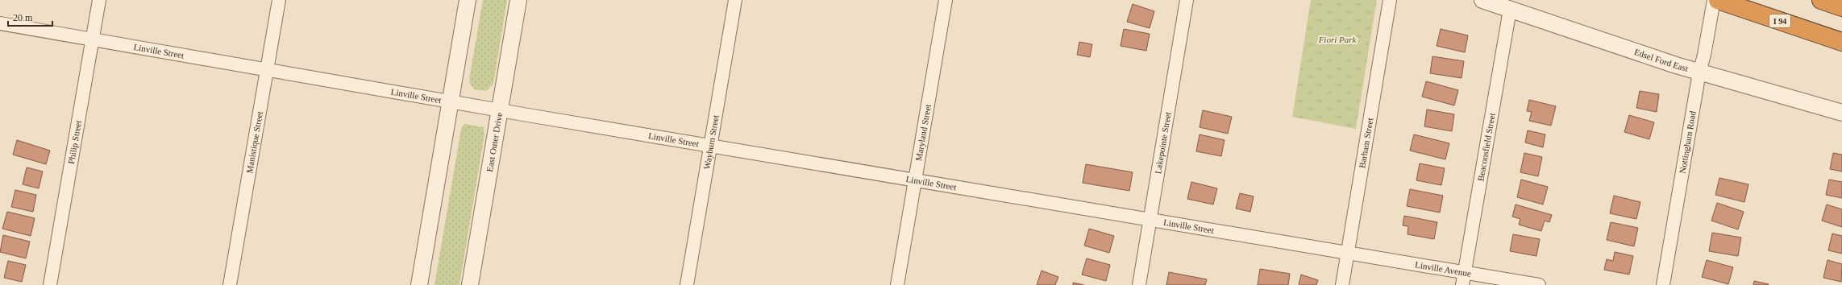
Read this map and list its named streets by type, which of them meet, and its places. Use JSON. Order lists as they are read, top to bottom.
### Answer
{
  "streets": {
    "highway": ["I 94"],
    "street": [
      "Linville Street",
      "Edsel Ford East",
      "Maryland Street",
      "Philip Street",
      "Manistique Street",
      "East Outer Drive",
      "Wayburn Street",
      "Lakepointe Street",
      "Barham Street",
      "Nottingham Road",
      "Beaconsfield Street",
      "Linville Avenue"
    ]
  },
  "crossings": [
    ["Linville Street", "Maryland Street"],
    ["Linville Street", "Philip Street"],
    ["Linville Street", "Manistique Street"],
    ["Linville Street", "East Outer Drive"],
    ["Linville Street", "Wayburn Street"],
    ["Linville Street", "Lakepointe Street"],
    ["Linville Street", "Barham Street"],
    ["Linville Street", "Linville Avenue"],
    ["Edsel Ford East", "Nottingham Road"],
    ["Edsel Ford East", "Beaconsfield Street"],
    ["Barham Street", "Linville Avenue"],
    ["Beaconsfield Street", "Linville Avenue"]
  ],
  "parks": ["Fiori Park"],
  "scale_bar": "20 m"
}
